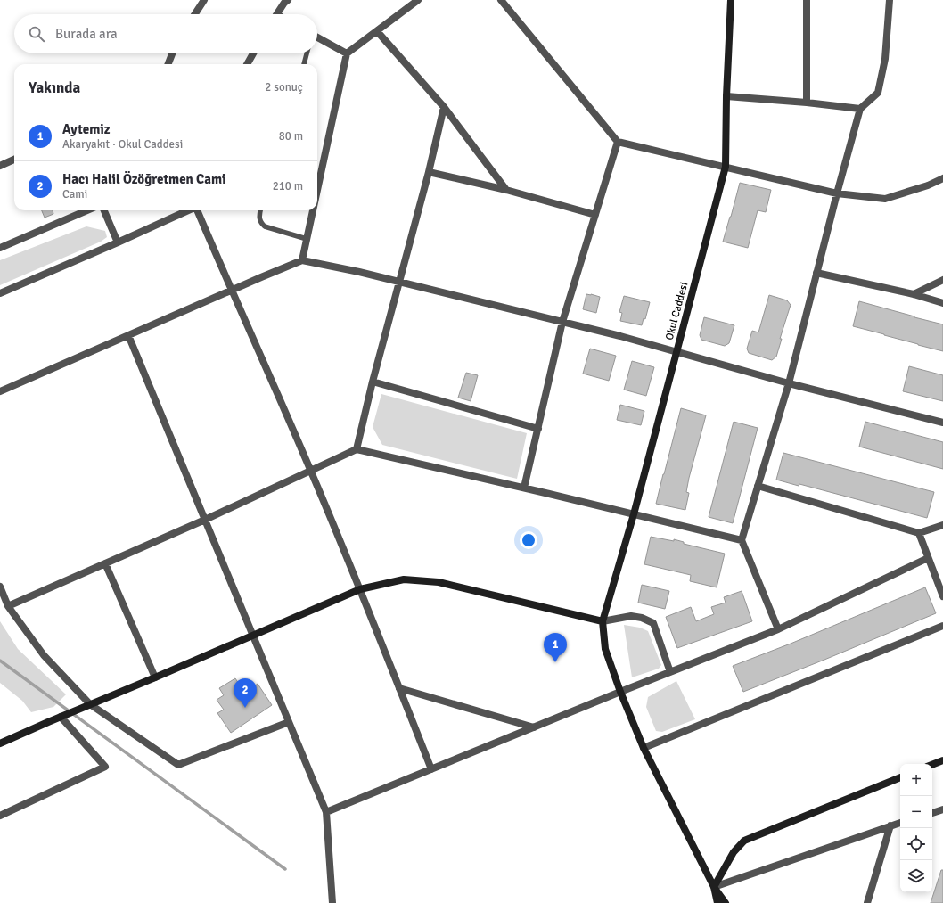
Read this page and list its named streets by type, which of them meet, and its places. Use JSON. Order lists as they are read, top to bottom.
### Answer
{
  "streets": {
    "street": ["Okul Caddesi"]
  },
  "page": {
    "search": "Burada ara",
    "heading": ["Yakında", "2 sonuç"],
    "list": [
      {
        "mark": "1",
        "name": "Aytemiz",
        "note": "Akaryakıt · Okul Caddesi",
        "value": "80 m"
      },
      {
        "mark": "2",
        "name": "Hacı Halil Özöğretmen Cami",
        "note": "Cami",
        "value": "210 m"
      }
    ],
    "pins": ["1", "2"],
    "map_buttons": ["+", "−"]
  }
}
